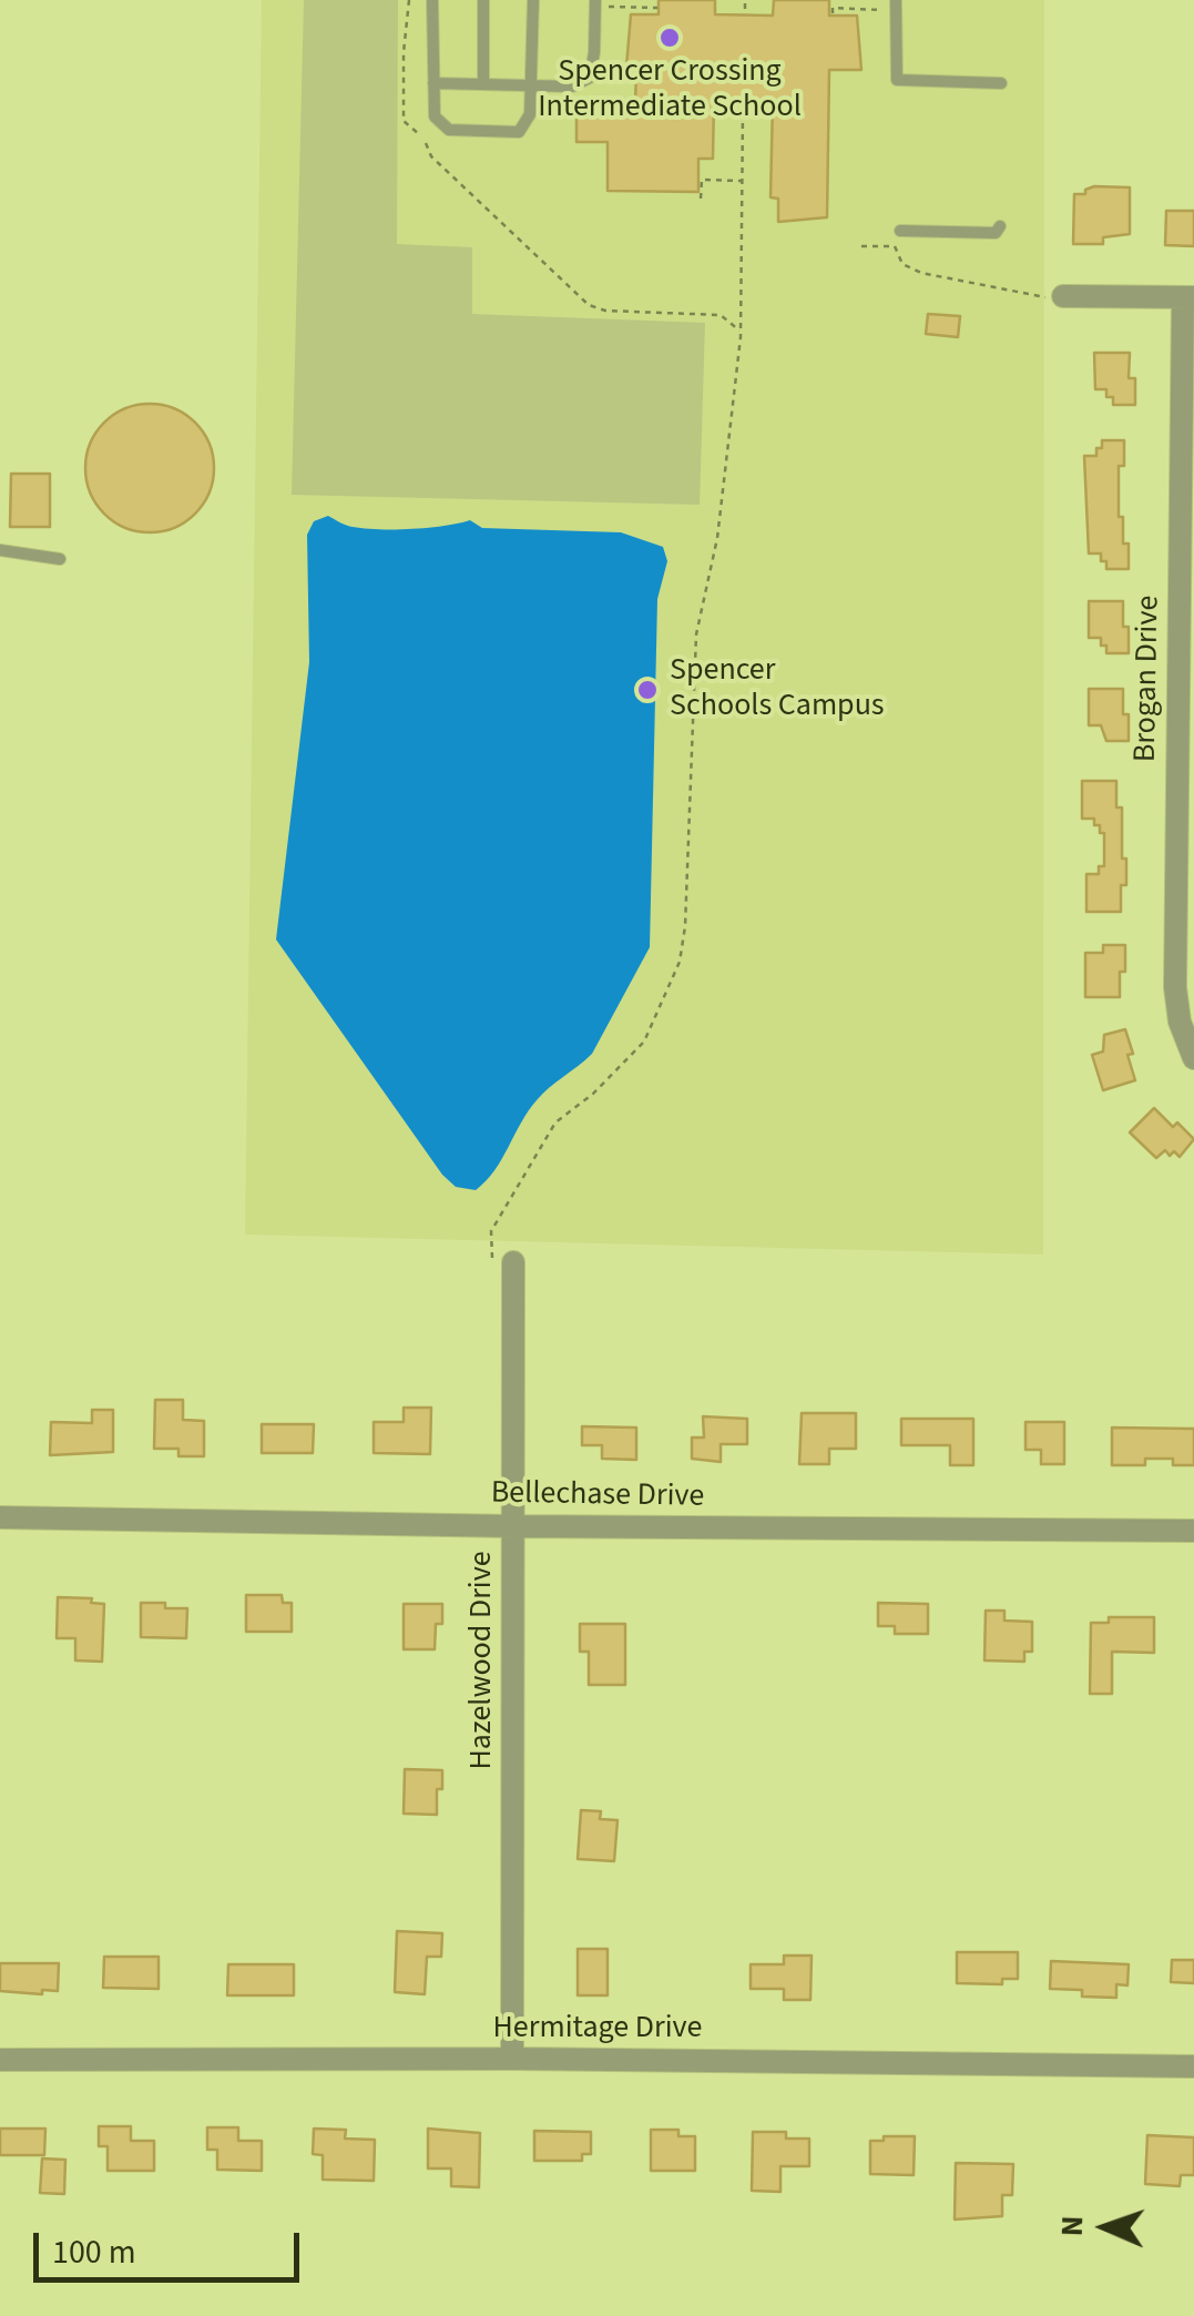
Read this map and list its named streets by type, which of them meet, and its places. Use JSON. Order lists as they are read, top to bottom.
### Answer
{
  "streets": {
    "street": [
      "Brogan Drive",
      "Bellechase Drive",
      "Hazelwood Drive",
      "Hermitage Drive"
    ]
  },
  "crossings": [
    ["Bellechase Drive", "Hazelwood Drive"],
    ["Hazelwood Drive", "Hermitage Drive"]
  ],
  "places": ["Spencer Crossing Intermediate School", "Spencer Schools Campus"],
  "scale_bar": "100 m",
  "north": "left"
}
